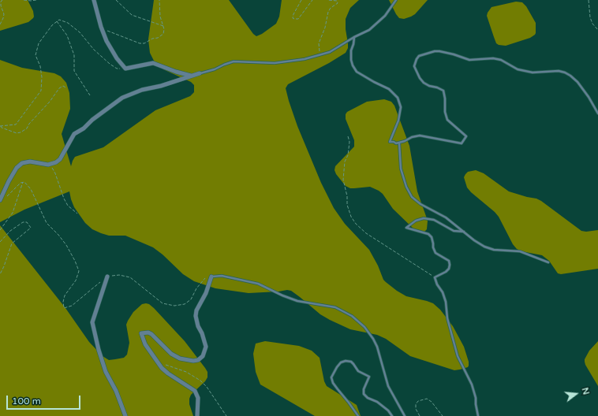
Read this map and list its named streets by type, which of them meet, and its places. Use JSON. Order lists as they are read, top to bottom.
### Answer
{
  "scale_bar": "100 m",
  "north": "right"
}
